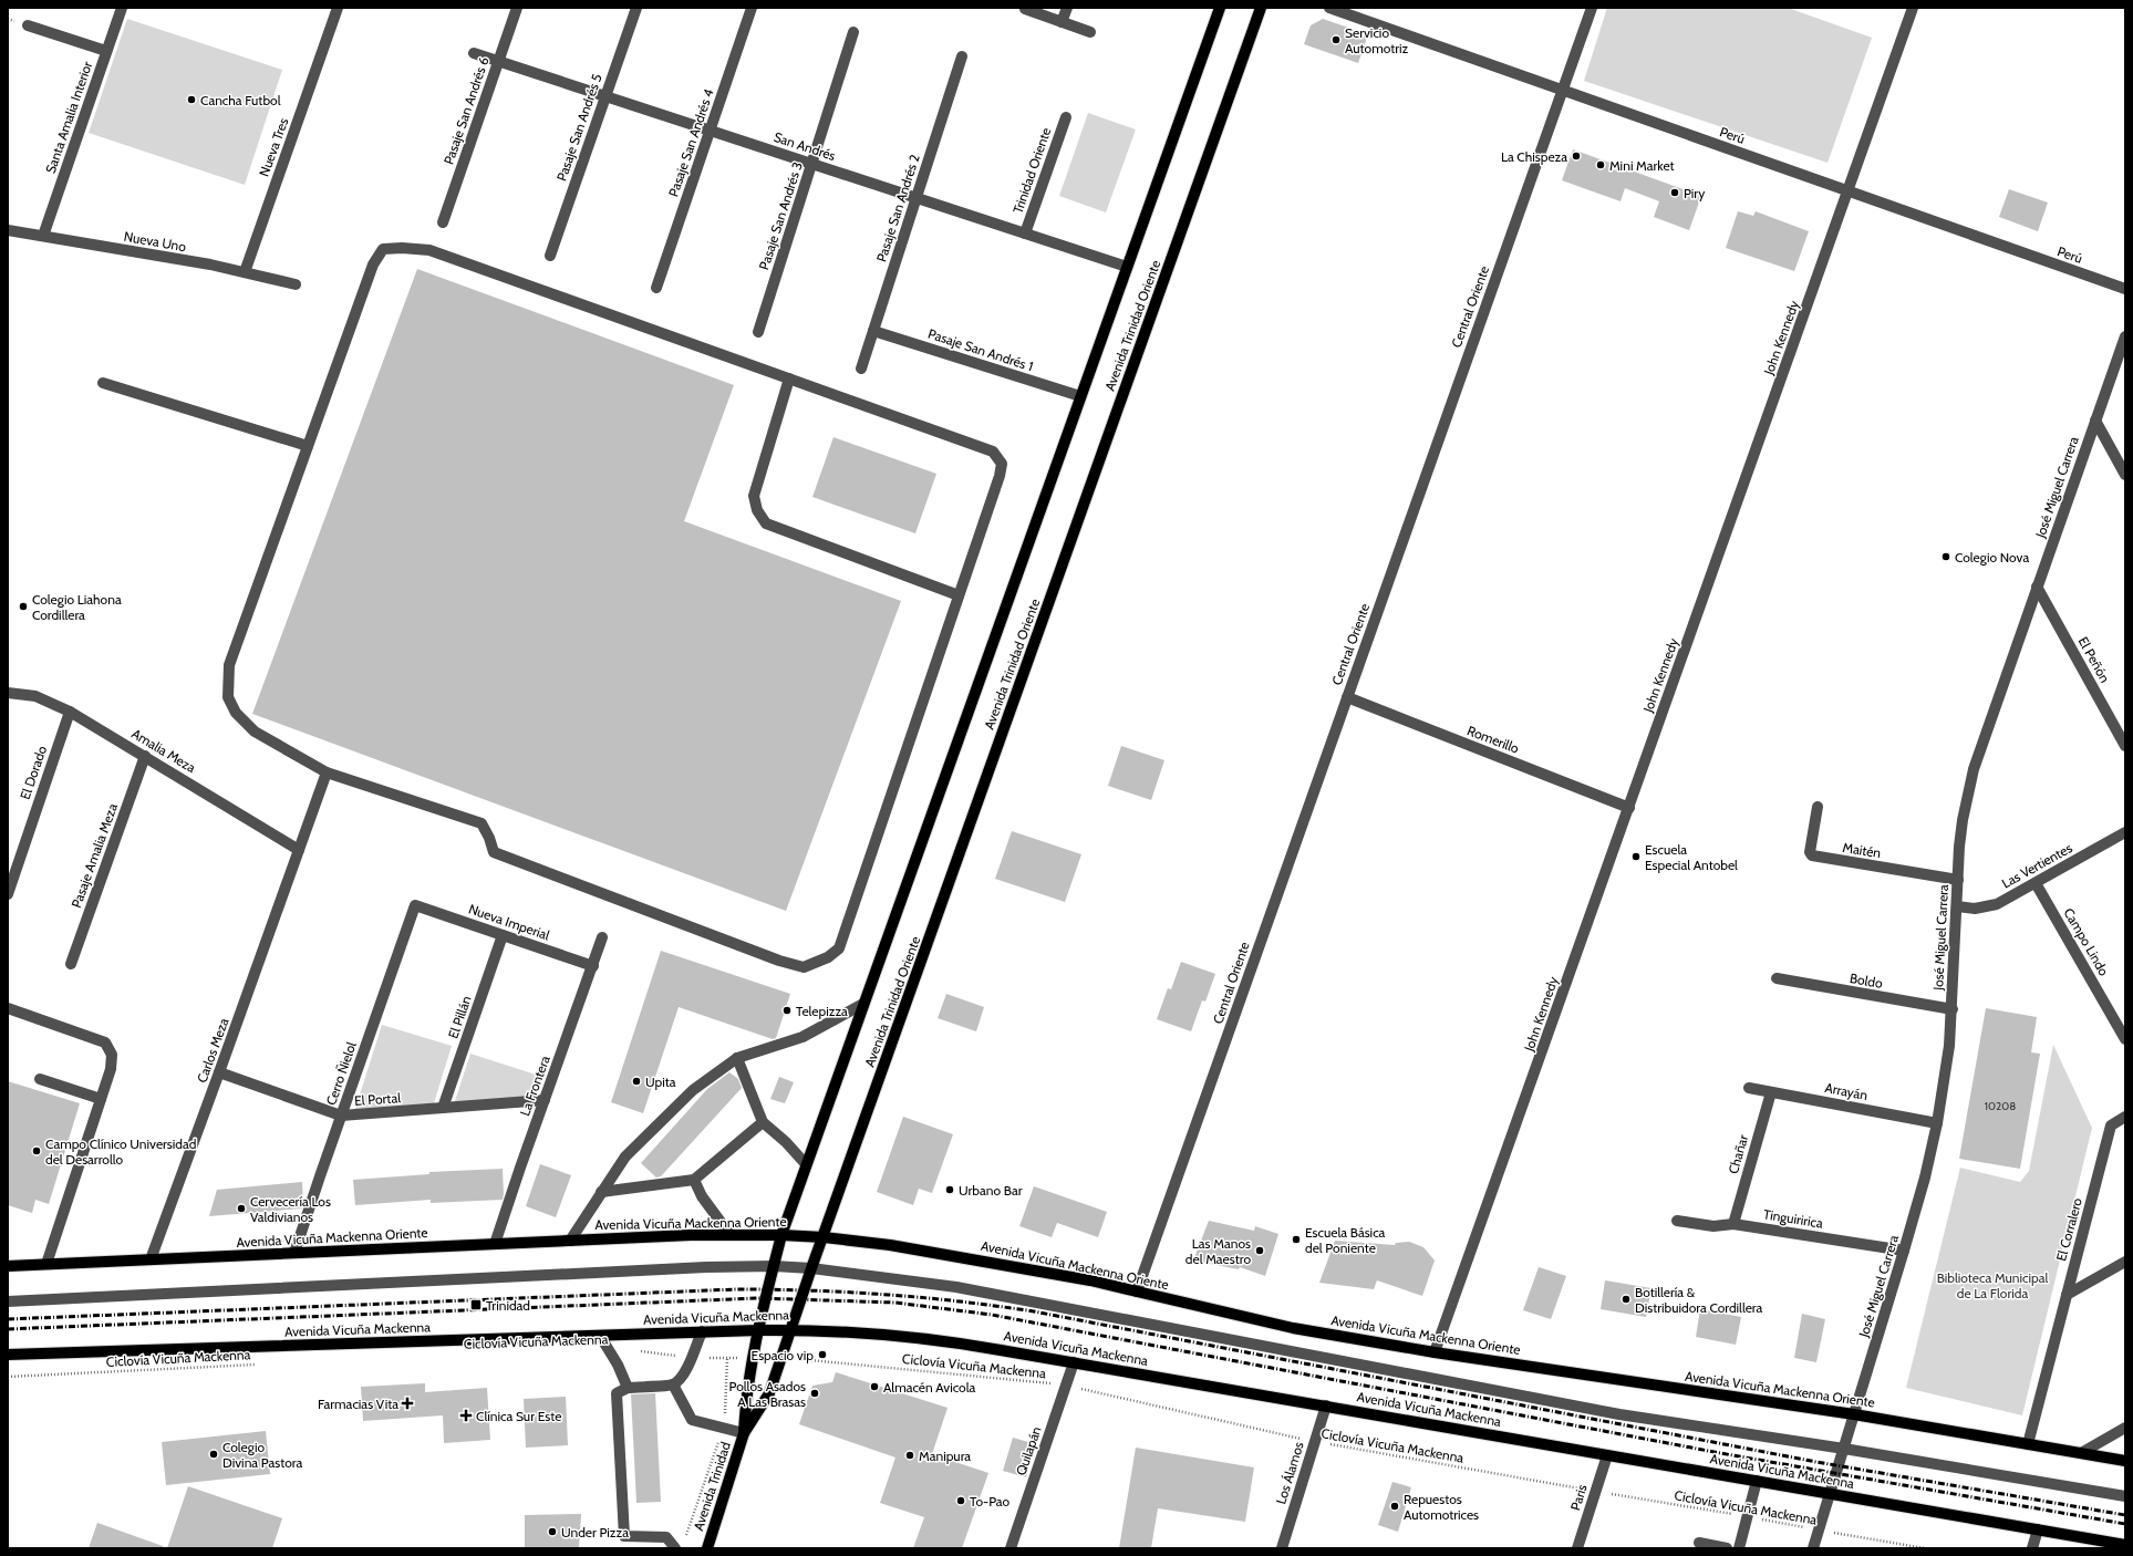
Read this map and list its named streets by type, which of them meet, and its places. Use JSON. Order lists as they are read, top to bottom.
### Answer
{
  "streets": {
    "main road": [
      "Avenida Trinidad Oriente",
      "Avenida Vicuña Mackenna Oriente",
      "Avenida Vicuña Mackenna",
      "Avenida Trinidad"
    ],
    "street": [
      "Pasaje San Andrés 6",
      "Santa Amalia Interior",
      "Pasaje San Andrés 5",
      "Perú",
      "Pasaje San Andrés 4",
      "San Andrés",
      "Nueva Tres",
      "Trinidad Oriente",
      "Pasaje San Andrés 2",
      "Pasaje San Andrés 3",
      "Nueva Uno",
      "Central Oriente",
      "John Kennedy",
      "Pasaje San Andrés 1",
      "José Miguel Carrera",
      "El Peñón",
      "Romerillo",
      "Amalia Meza",
      "El Dorado",
      "Maitén",
      "Pasaje Amalia Meza",
      "Las Vertientes",
      "Nueva Imperial",
      "Campo Lindo",
      "Boldo",
      "El Pillán",
      "Carlos Meza",
      "Cerro Ñielol",
      "La Frontera",
      "Arrayán",
      "El Portal",
      "Chañar",
      "Tinguiririca",
      "El Corralero",
      "Quilapán",
      "Los Álamos",
      "Paris"
    ],
    "path": ["Ciclovía Vicuña Mackenna"]
  },
  "crossings": [
    ["Pasaje San Andrés 6", "San Andrés"],
    ["Santa Amalia Interior", "Nueva Uno"],
    ["Pasaje San Andrés 5", "San Andrés"],
    ["Perú", "Central Oriente"],
    ["Perú", "John Kennedy"],
    ["Pasaje San Andrés 4", "San Andrés"],
    ["San Andrés", "Trinidad Oriente"],
    ["San Andrés", "Pasaje San Andrés 2"],
    ["San Andrés", "Pasaje San Andrés 3"],
    ["San Andrés", "Avenida Trinidad Oriente"],
    ["Nueva Tres", "Nueva Uno"],
    ["Pasaje San Andrés 2", "Pasaje San Andrés 1"],
    ["Central Oriente", "Romerillo"],
    ["Central Oriente", "Avenida Vicuña Mackenna Oriente"],
    ["Avenida Trinidad Oriente", "Pasaje San Andrés 1"],
    ["Avenida Trinidad Oriente", "Avenida Vicuña Mackenna Oriente"],
    ["Avenida Trinidad Oriente", "Avenida Vicuña Mackenna"],
    ["Avenida Trinidad Oriente", "Avenida Trinidad"],
    ["John Kennedy", "Romerillo"],
    ["John Kennedy", "Avenida Vicuña Mackenna Oriente"],
    ["José Miguel Carrera", "El Peñón"],
    ["José Miguel Carrera", "Maitén"],
    ["José Miguel Carrera", "Las Vertientes"],
    ["José Miguel Carrera", "Boldo"],
    ["José Miguel Carrera", "Arrayán"],
    ["José Miguel Carrera", "Tinguiririca"],
    ["José Miguel Carrera", "Avenida Vicuña Mackenna Oriente"],
    ["José Miguel Carrera", "Avenida Vicuña Mackenna"],
    ["José Miguel Carrera", "Ciclovía Vicuña Mackenna"],
    ["Amalia Meza", "El Dorado"],
    ["Amalia Meza", "Pasaje Amalia Meza"],
    ["Amalia Meza", "Carlos Meza"],
    ["Las Vertientes", "Campo Lindo"],
    ["Nueva Imperial", "El Pillán"],
    ["Nueva Imperial", "Cerro Ñielol"],
    ["Nueva Imperial", "La Frontera"],
    ["El Pillán", "El Portal"],
    ["Carlos Meza", "El Portal"],
    ["Carlos Meza", "Avenida Vicuña Mackenna Oriente"],
    ["Cerro Ñielol", "El Portal"],
    ["Cerro Ñielol", "Avenida Vicuña Mackenna Oriente"],
    ["La Frontera", "El Portal"],
    ["La Frontera", "Avenida Vicuña Mackenna Oriente"],
    ["Arrayán", "Chañar"],
    ["Chañar", "Tinguiririca"],
    ["Avenida Vicuña Mackenna Oriente", "El Corralero"],
    ["Avenida Vicuña Mackenna", "Quilapán"],
    ["Avenida Vicuña Mackenna", "Los Álamos"],
    ["Avenida Vicuña Mackenna", "Avenida Trinidad"],
    ["Avenida Vicuña Mackenna", "Paris"],
    ["Ciclovía Vicuña Mackenna", "Quilapán"],
    ["Ciclovía Vicuña Mackenna", "Los Álamos"],
    ["Ciclovía Vicuña Mackenna", "Avenida Trinidad"],
    ["Ciclovía Vicuña Mackenna", "Paris"]
  ],
  "parks": ["Biblioteca Municipal de La Florida"],
  "places": {
    "other": [
      "Servicio Automotriz",
      "Cancha Futbol",
      "La Chispeza",
      "Mini Market",
      "Piry",
      "Colegio Nova",
      "Colegio Liahona Cordillera",
      "Escuela Especial Antobel",
      "Telepizza",
      "Upita",
      "Campo Clínico Universidad del Desarrollo",
      "Urbano Bar",
      "Cervecería Los Valdivianos",
      "Escuela Básica del Poniente",
      "Las Manos del Maestro",
      "Botillería & Distribuidora Cordillera",
      "Espacio vip",
      "Almacén Avicola",
      "Pollos Asados A Las Brasas",
      "Colegio Divina Pastora",
      "Manipura",
      "To-Pao",
      "Repuestos Automotrices",
      "Under Pizza"
    ],
    "transit": ["Trinidad"],
    "health": ["Farmacias Vita", "Clínica Sur Este"]
  },
  "house_numbers": ["10208"]
}
